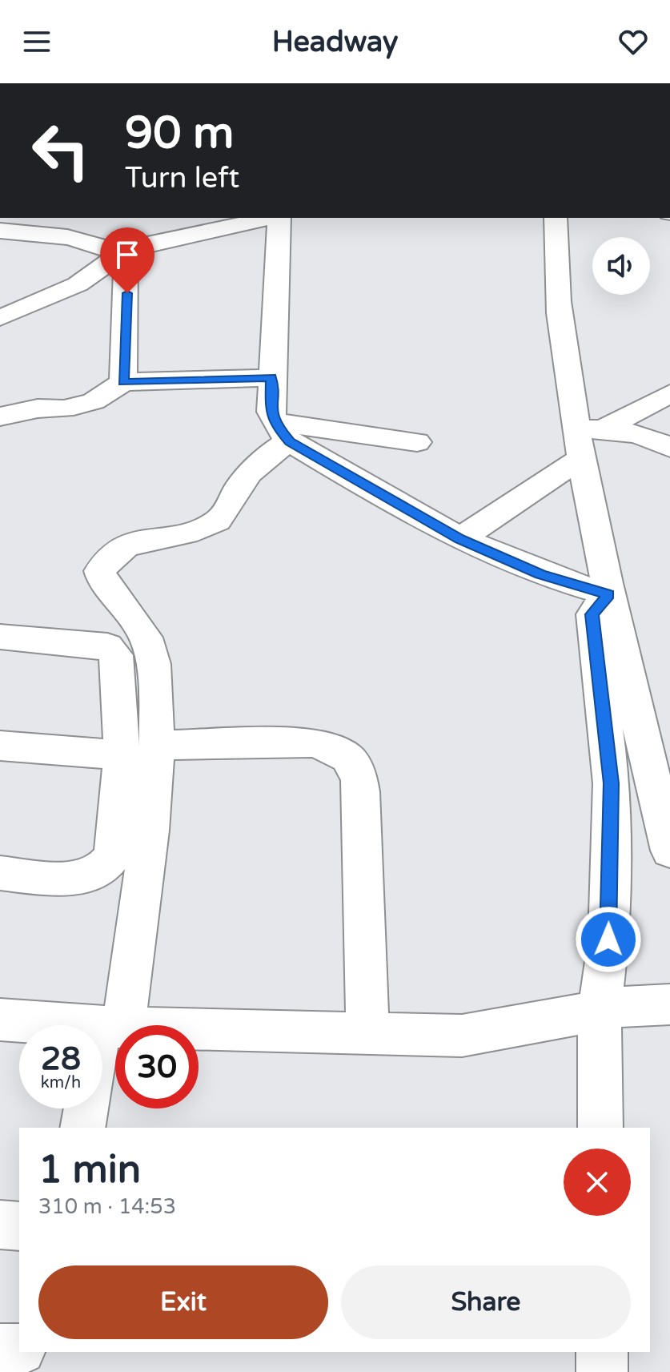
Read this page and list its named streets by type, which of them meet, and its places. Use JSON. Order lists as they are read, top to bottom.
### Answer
{
  "page": {
    "header": "Headway",
    "turn": ["90 m", "Turn left"],
    "speed": "28 km/h",
    "limit": "30",
    "heading": ["1 min", "310 m · 14:53"],
    "buttons": ["Exit", "Share"]
  }
}
